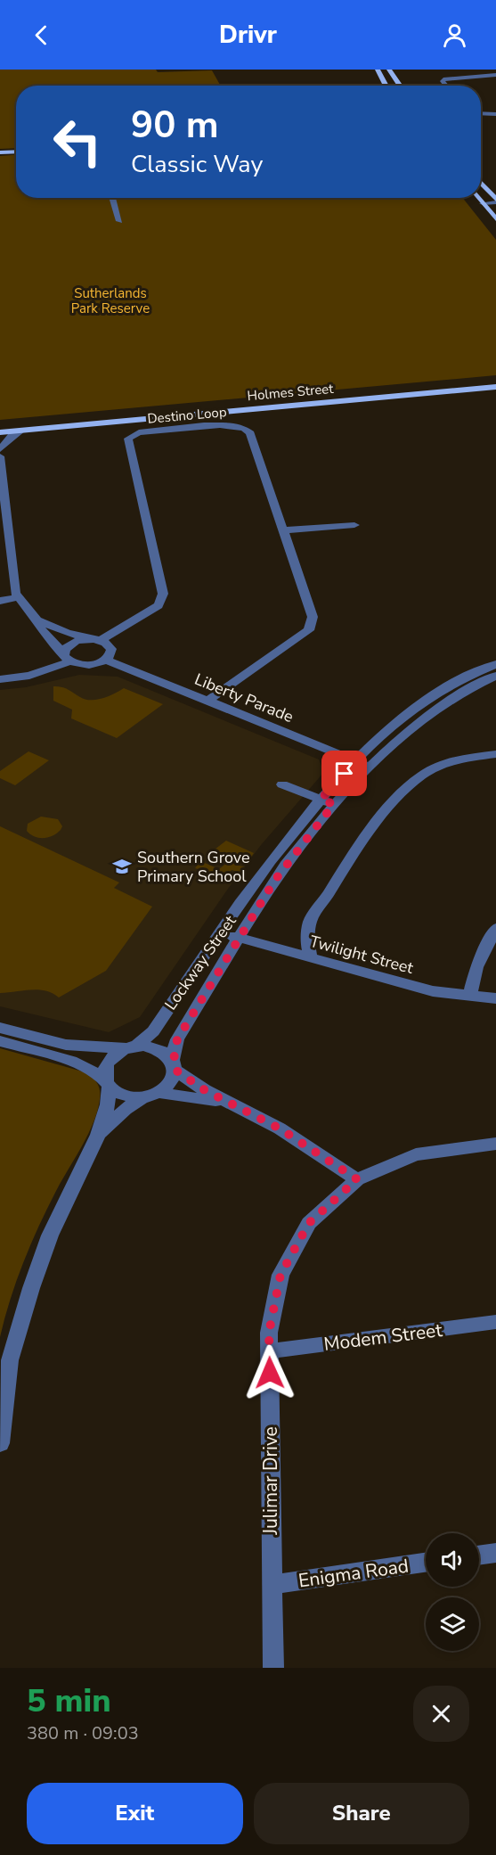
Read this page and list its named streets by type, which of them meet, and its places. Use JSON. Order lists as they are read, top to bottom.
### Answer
{
  "streets": {
    "main road": ["Holmes Street"],
    "street": [
      "Destino Loop",
      "Liberty Parade",
      "Twilight Street",
      "Lockway Street",
      "Modem Street",
      "Julimar Drive",
      "Enigma Road"
    ]
  },
  "crossings": [
    ["Destino Loop", "Liberty Parade"],
    ["Liberty Parade", "Lockway Street"],
    ["Twilight Street", "Lockway Street"],
    ["Modem Street", "Julimar Drive"],
    ["Julimar Drive", "Enigma Road"]
  ],
  "parks": ["Sutherlands Park Reserve"],
  "places": {
    "school or university": ["Southern Grove Primary School"]
  },
  "page": {
    "header": "Drivr",
    "turn": ["90 m", "Classic Way"],
    "heading": ["5 min", "380 m · 09:03"],
    "buttons": ["Exit", "Share"]
  }
}
